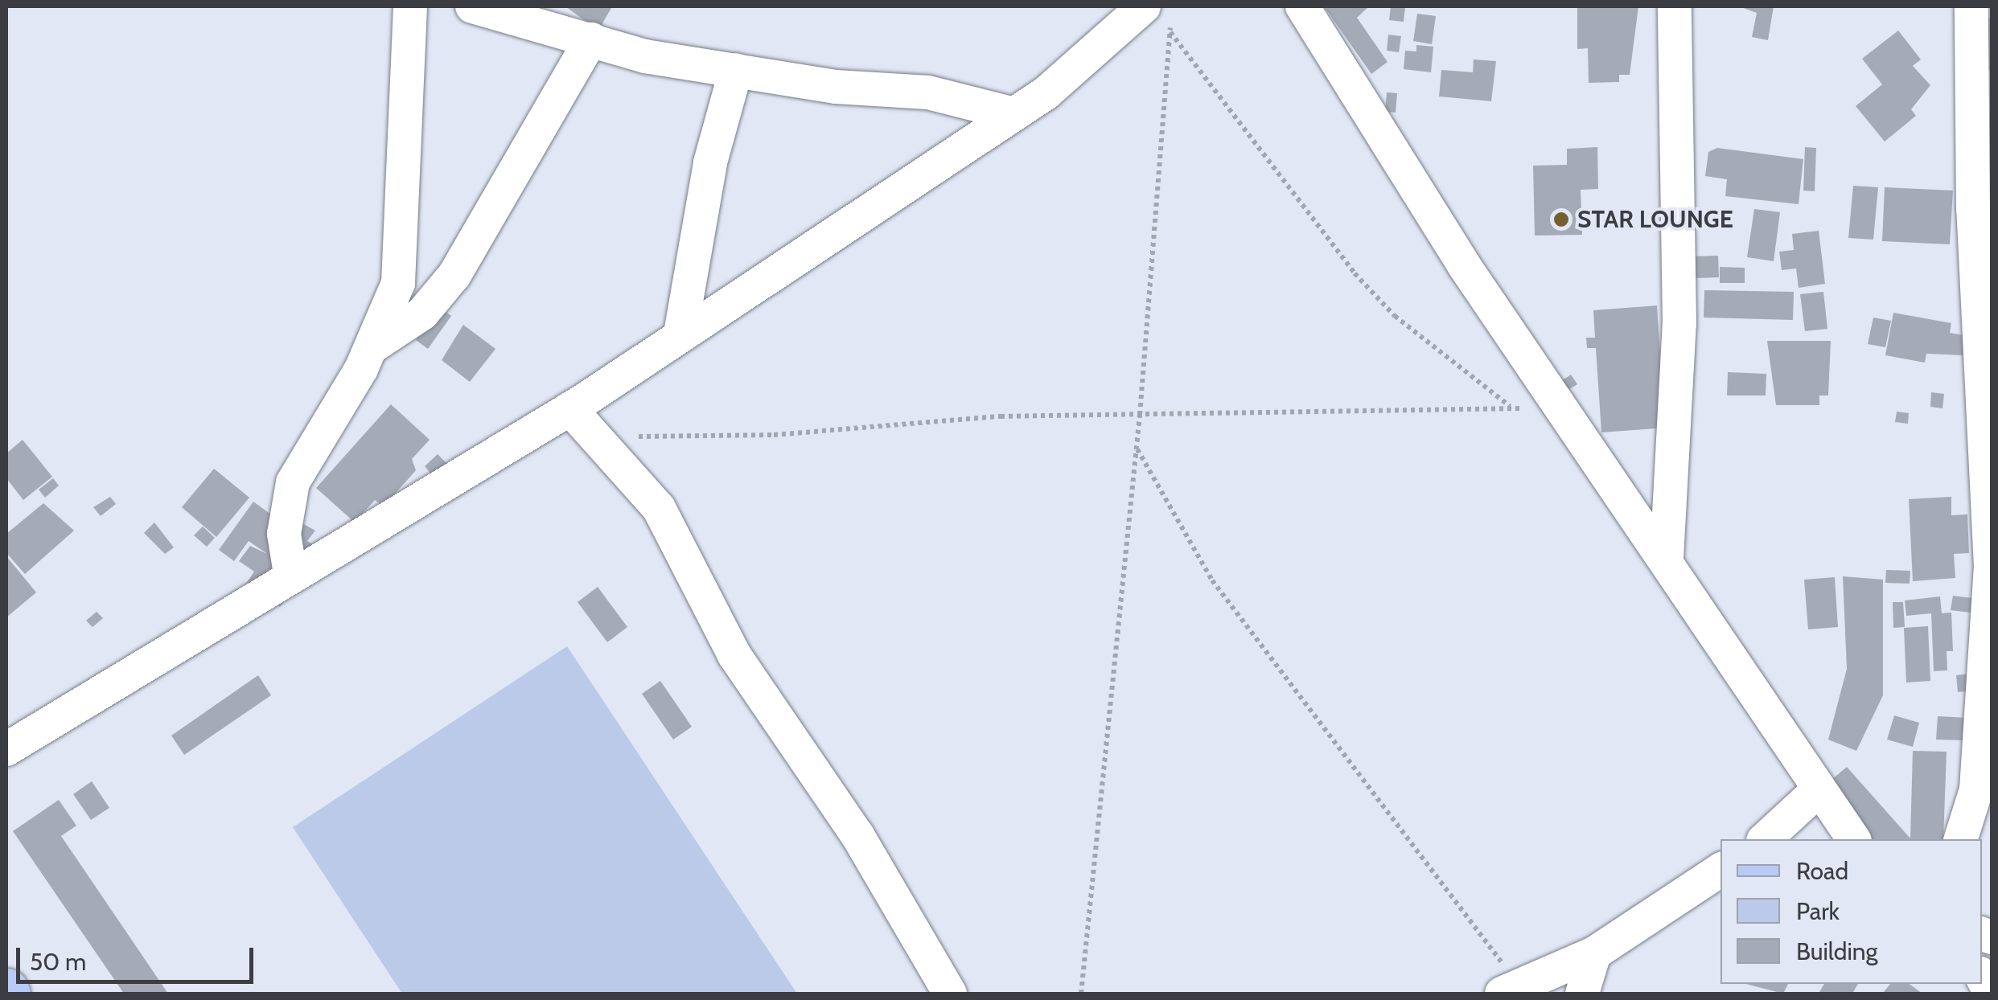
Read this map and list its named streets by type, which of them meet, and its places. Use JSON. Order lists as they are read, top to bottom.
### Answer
{
  "places": ["STAR LOUNGE"],
  "legend": ["Road", "Park", "Building"],
  "scale_bar": "50 m"
}
